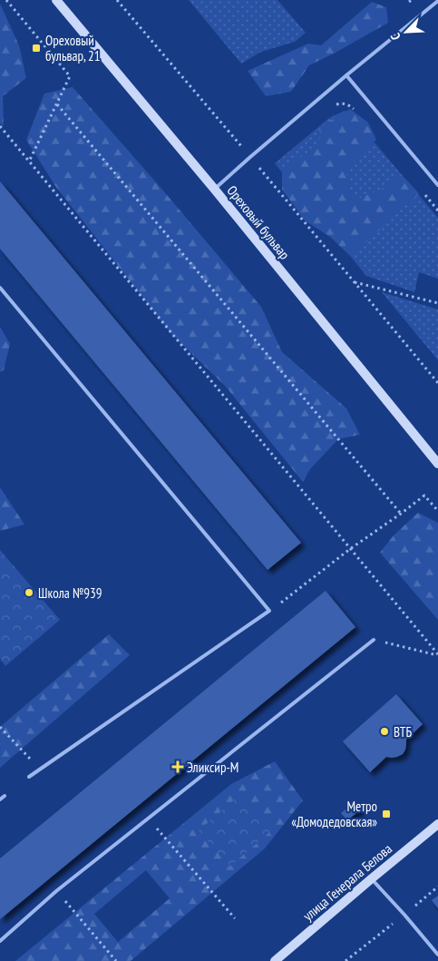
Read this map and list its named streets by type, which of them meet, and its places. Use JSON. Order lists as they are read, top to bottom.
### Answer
{
  "streets": {
    "main road": ["Ореховый бульвар", "улица Генерала Белова"]
  },
  "places": {
    "transit": ["Ореховый бульвар, 21", "Метро «Домодедовская»"],
    "other": ["Школа №939", "ВТБ"],
    "health": ["Эликсир-М"]
  },
  "north": "bottom left"
}
